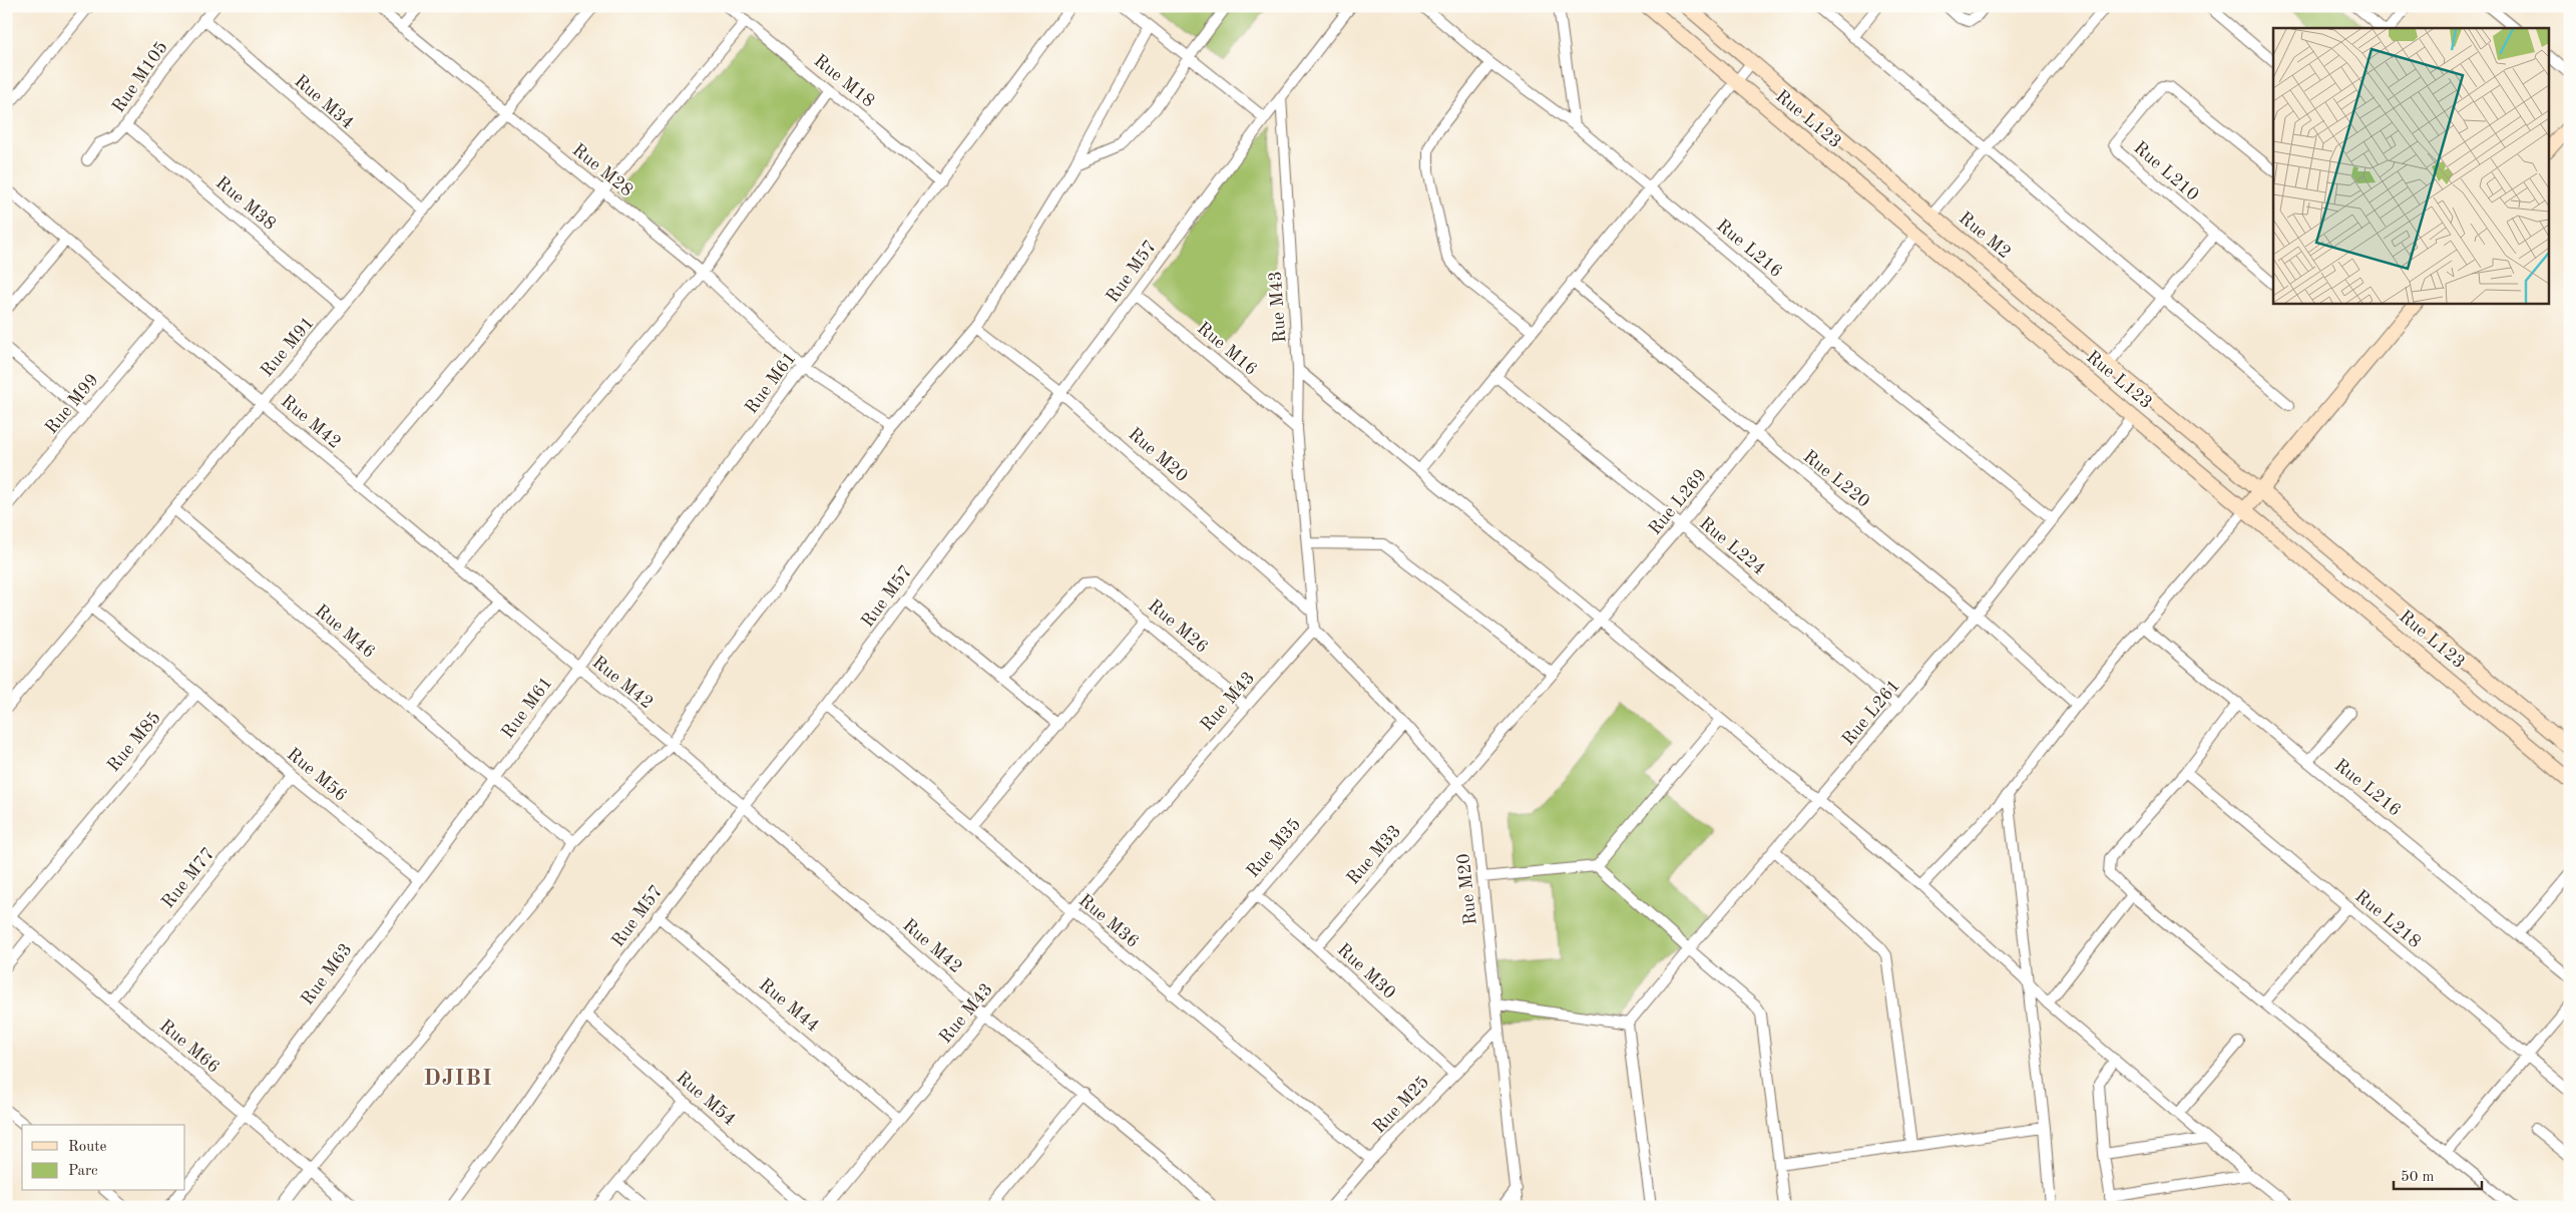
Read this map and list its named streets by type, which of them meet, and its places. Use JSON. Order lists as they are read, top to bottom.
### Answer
{
  "streets": {
    "main road": ["Rue L123", "Rue M2"],
    "street": [
      "Rue M105",
      "Rue M18",
      "Rue M34",
      "Rue M28",
      "Rue L210",
      "Rue M38",
      "Rue L216",
      "Rue M57",
      "Rue M43",
      "Rue M91",
      "Rue M16",
      "Rue M61",
      "Rue M99",
      "Rue M42",
      "Rue M20",
      "Rue L220",
      "Rue L269",
      "Rue L224",
      "Rue M26",
      "Rue M46",
      "Rue L261",
      "Rue M85",
      "Rue M56",
      "Rue M35",
      "Rue M33",
      "Rue M77",
      "Rue L218",
      "Rue M36",
      "Rue M30",
      "Rue M63",
      "Rue M44",
      "Rue M66",
      "Rue M54",
      "Rue M25"
    ]
  },
  "crossings": [
    ["Rue M105", "Rue M34"],
    ["Rue M105", "Rue M38"],
    ["Rue M18", "Rue M61"],
    ["Rue M34", "Rue M91"],
    ["Rue L123", "Rue M2"],
    ["Rue L123", "Rue L269"],
    ["Rue L123", "Rue L261"],
    ["Rue M28", "Rue M91"],
    ["Rue M28", "Rue M61"],
    ["Rue M38", "Rue M91"],
    ["Rue L216", "Rue L269"],
    ["Rue L216", "Rue L261"],
    ["Rue M57", "Rue M43"],
    ["Rue M57", "Rue M16"],
    ["Rue M57", "Rue M42"],
    ["Rue M57", "Rue M20"],
    ["Rue M57", "Rue M36"],
    ["Rue M57", "Rue M44"],
    ["Rue M57", "Rue M54"],
    ["Rue M43", "Rue M16"],
    ["Rue M43", "Rue M42"],
    ["Rue M43", "Rue M20"],
    ["Rue M43", "Rue M26"],
    ["Rue M43", "Rue M36"],
    ["Rue M43", "Rue M44"],
    ["Rue M91", "Rue M42"],
    ["Rue M91", "Rue M46"],
    ["Rue M61", "Rue M42"],
    ["Rue M61", "Rue M46"],
    ["Rue M61", "Rue M63"],
    ["Rue M99", "Rue M42"],
    ["Rue M20", "Rue L269"],
    ["Rue M20", "Rue M35"],
    ["Rue M20", "Rue M33"],
    ["Rue M20", "Rue M25"],
    ["Rue L220", "Rue L269"],
    ["Rue L220", "Rue L261"],
    ["Rue L269", "Rue L224"],
    ["Rue L269", "Rue M33"],
    ["Rue L224", "Rue L261"],
    ["Rue M46", "Rue M63"],
    ["Rue M85", "Rue M56"],
    ["Rue M85", "Rue M66"],
    ["Rue M56", "Rue M77"],
    ["Rue M56", "Rue M63"],
    ["Rue M35", "Rue M36"],
    ["Rue M35", "Rue M30"],
    ["Rue M33", "Rue M30"],
    ["Rue M77", "Rue M66"],
    ["Rue M36", "Rue M25"],
    ["Rue M30", "Rue M25"],
    ["Rue M63", "Rue M66"]
  ],
  "districts": ["DJIBI"],
  "legend": ["Route", "Parc"],
  "scale_bar": "50 m"
}
